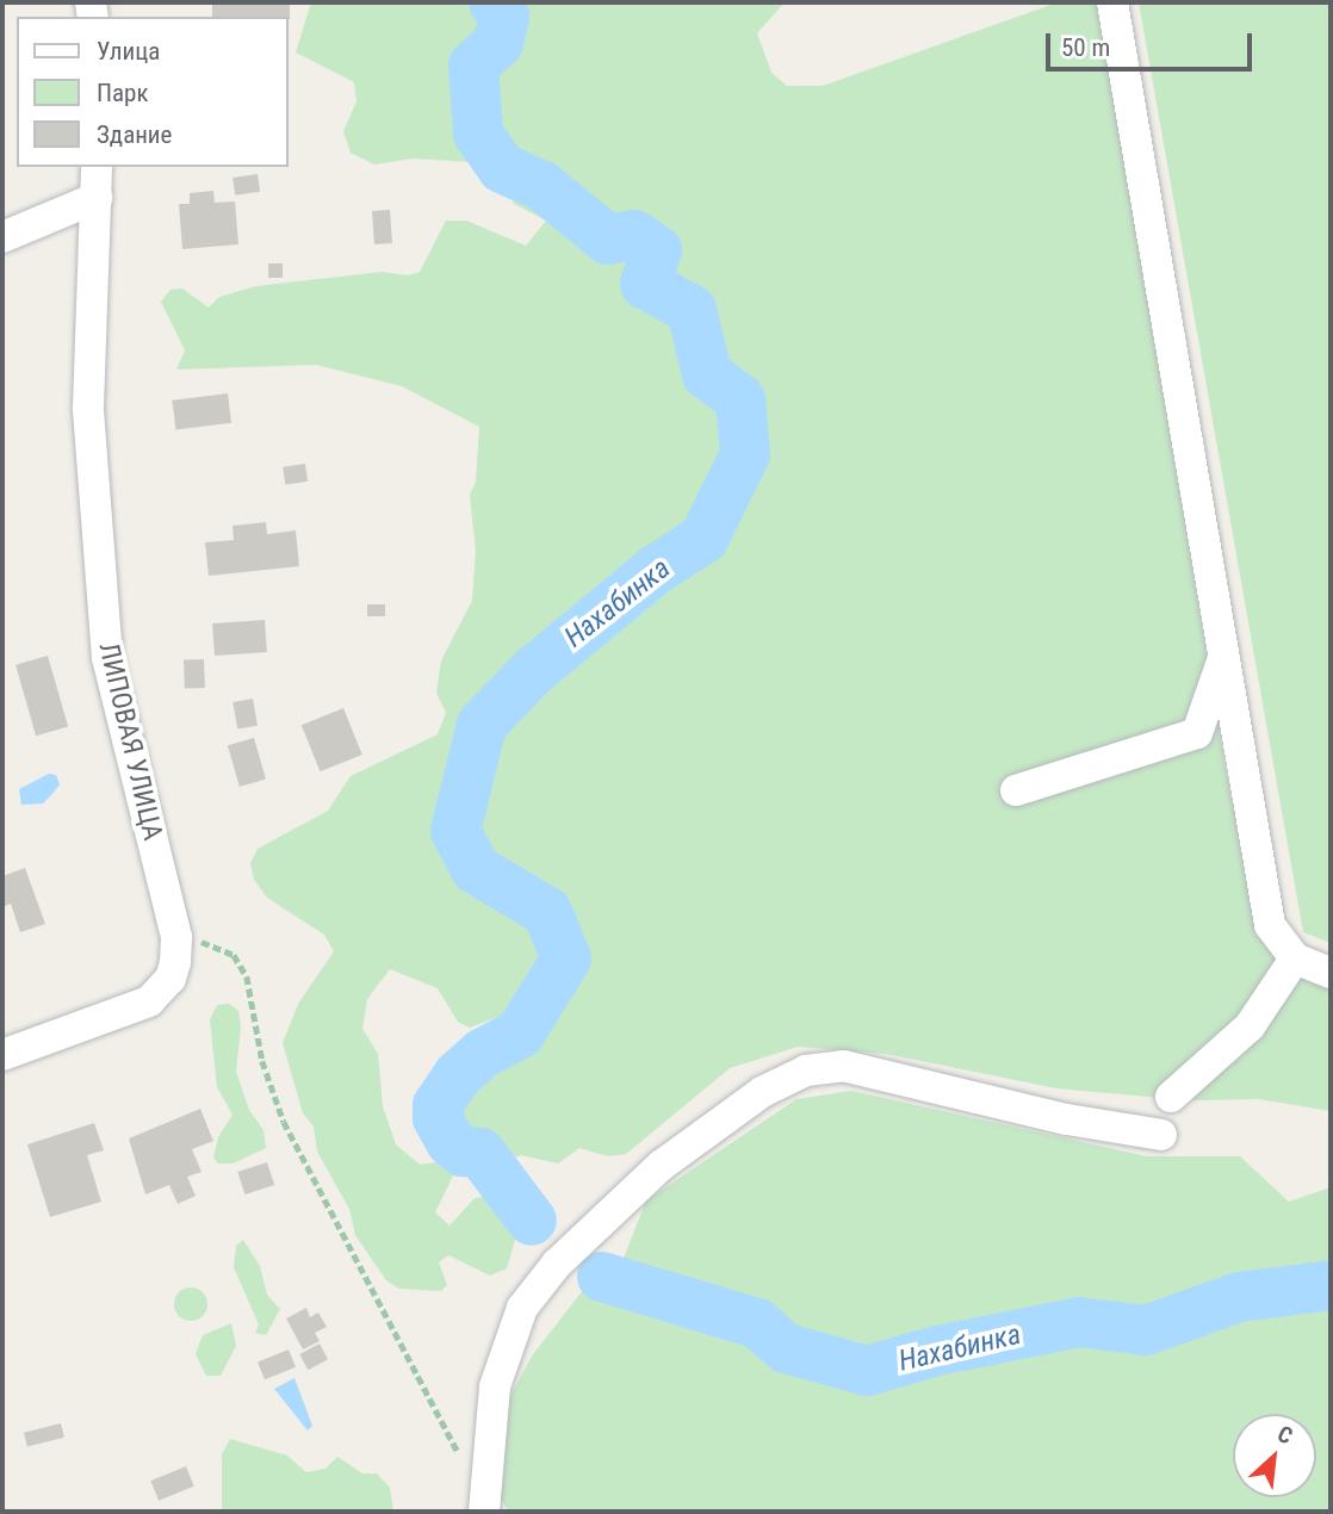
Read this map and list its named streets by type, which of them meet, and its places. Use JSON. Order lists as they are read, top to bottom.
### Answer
{
  "streets": {
    "street": ["ЛИПОВАЯ УЛИЦА"]
  },
  "water": ["Нахабинка"],
  "legend": ["Улица", "Парк", "Здание"],
  "scale_bar": "50 m",
  "north": "top right"
}
